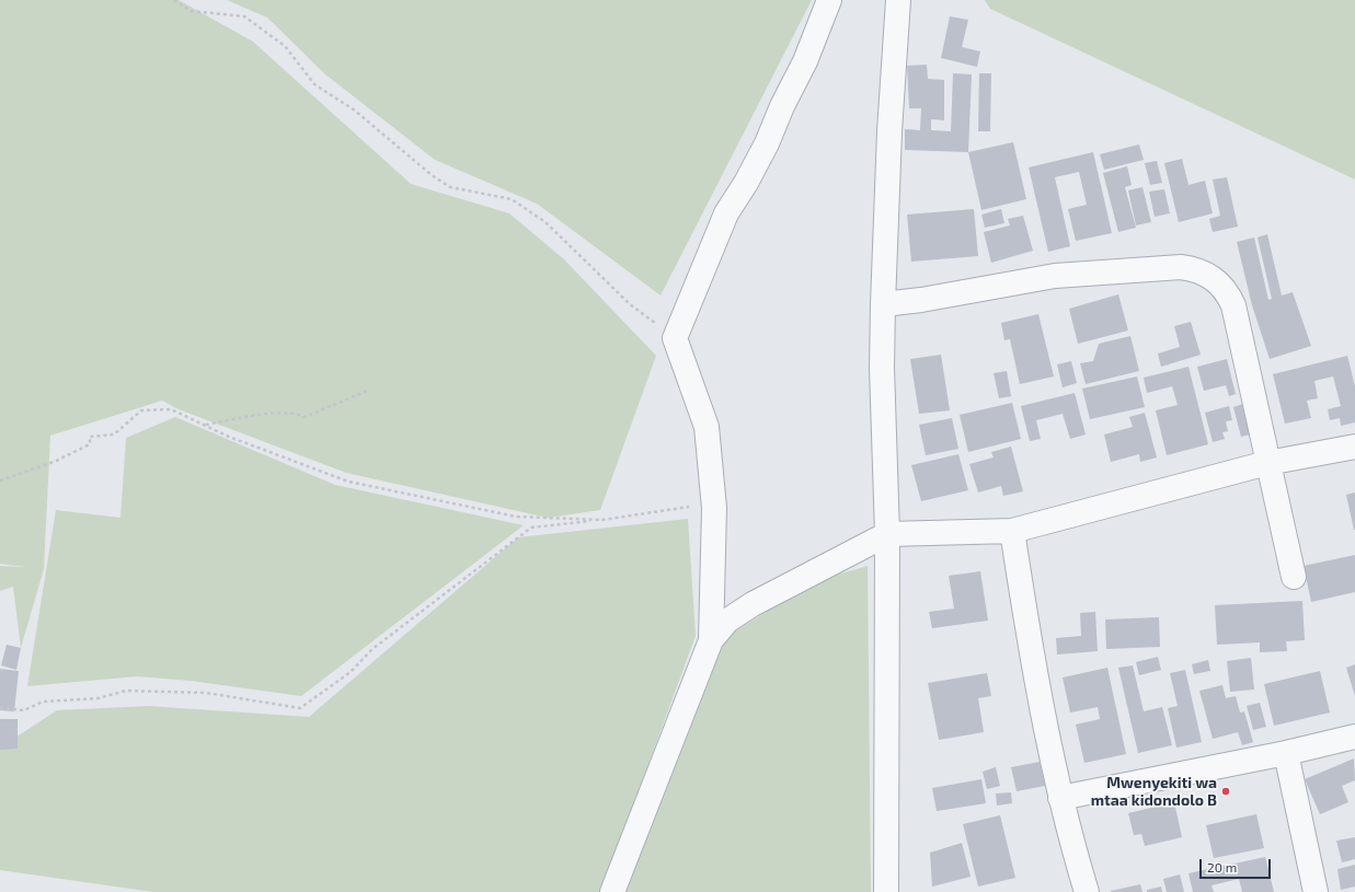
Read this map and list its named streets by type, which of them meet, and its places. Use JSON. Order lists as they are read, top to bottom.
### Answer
{
  "places": ["Mwenyekiti wa mtaa kidondolo B"],
  "scale_bar": "20 m"
}
